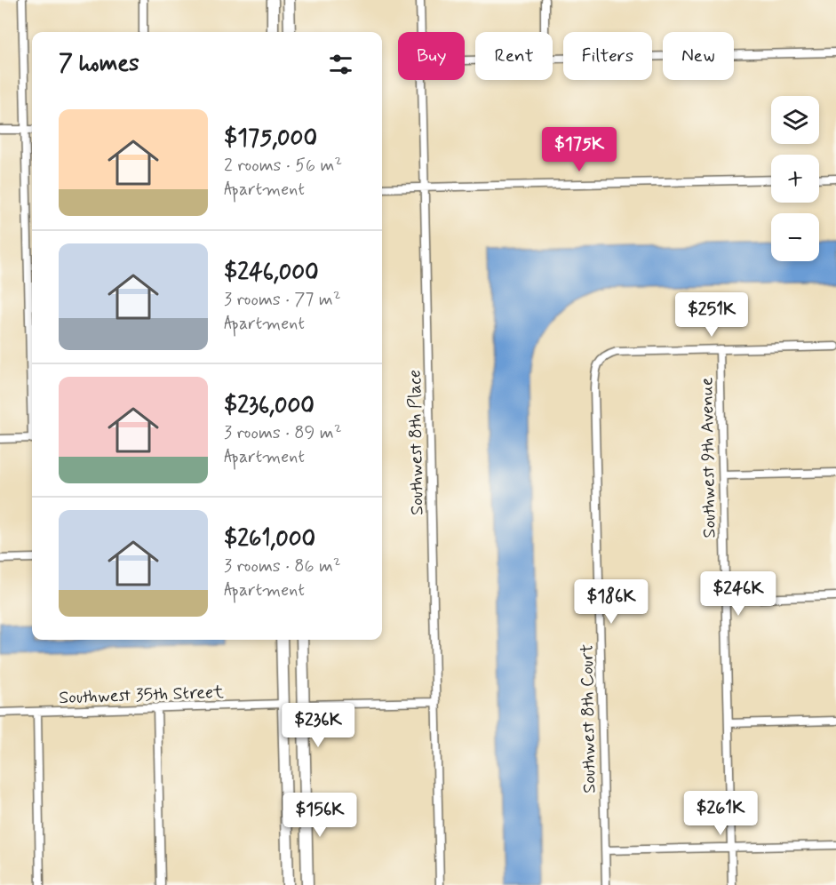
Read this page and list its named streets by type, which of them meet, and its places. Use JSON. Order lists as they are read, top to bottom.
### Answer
{
  "streets": {
    "street": [
      "Southwest 8th Place",
      "Southwest 9th Avenue",
      "Southwest 35th Street",
      "Southwest 8th Court"
    ]
  },
  "crossings": [
    ["Southwest 9th Avenue", "Southwest 8th Court"]
  ],
  "page": {
    "chip": [
      "Buy",
      "Rent",
      "Filters",
      "New"
    ],
    "heading": "7 homes",
    "map_buttons": ["+", "−"],
    "list": [
      {
        "name": "$175,000",
        "note": "2 rooms · 56 m² · Apartment"
      },
      {
        "name": "$246,000",
        "note": "3 rooms · 77 m² · Apartment"
      },
      {
        "name": "$236,000",
        "note": "3 rooms · 89 m² · Apartment"
      },
      {
        "name": "$261,000",
        "note": "3 rooms · 86 m² · Apartment"
      }
    ],
    "price": [
      "$175K",
      "$251K",
      "$246K",
      "$186K",
      "$236K",
      "$261K",
      "$156K"
    ]
  }
}
